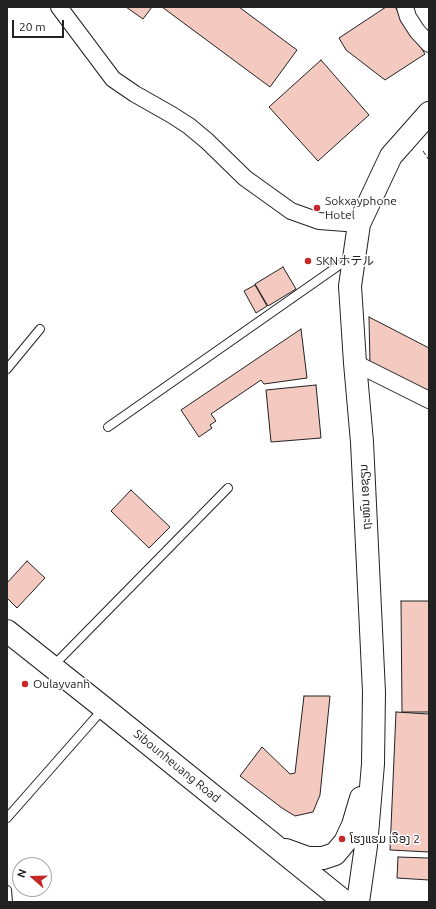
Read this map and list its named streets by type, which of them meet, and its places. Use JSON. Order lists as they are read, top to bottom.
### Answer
{
  "streets": {
    "main road": ["ຖະໜົນ ເອຊຽນ", "Sibounheuang Road"]
  },
  "places": [
    "Sokxayphone Hotel",
    "SKNホテル",
    "Oulayvanh",
    "ໂຮງແຮມ ເຈືອງ 2"
  ],
  "scale_bar": "20 m",
  "north": "left"
}
